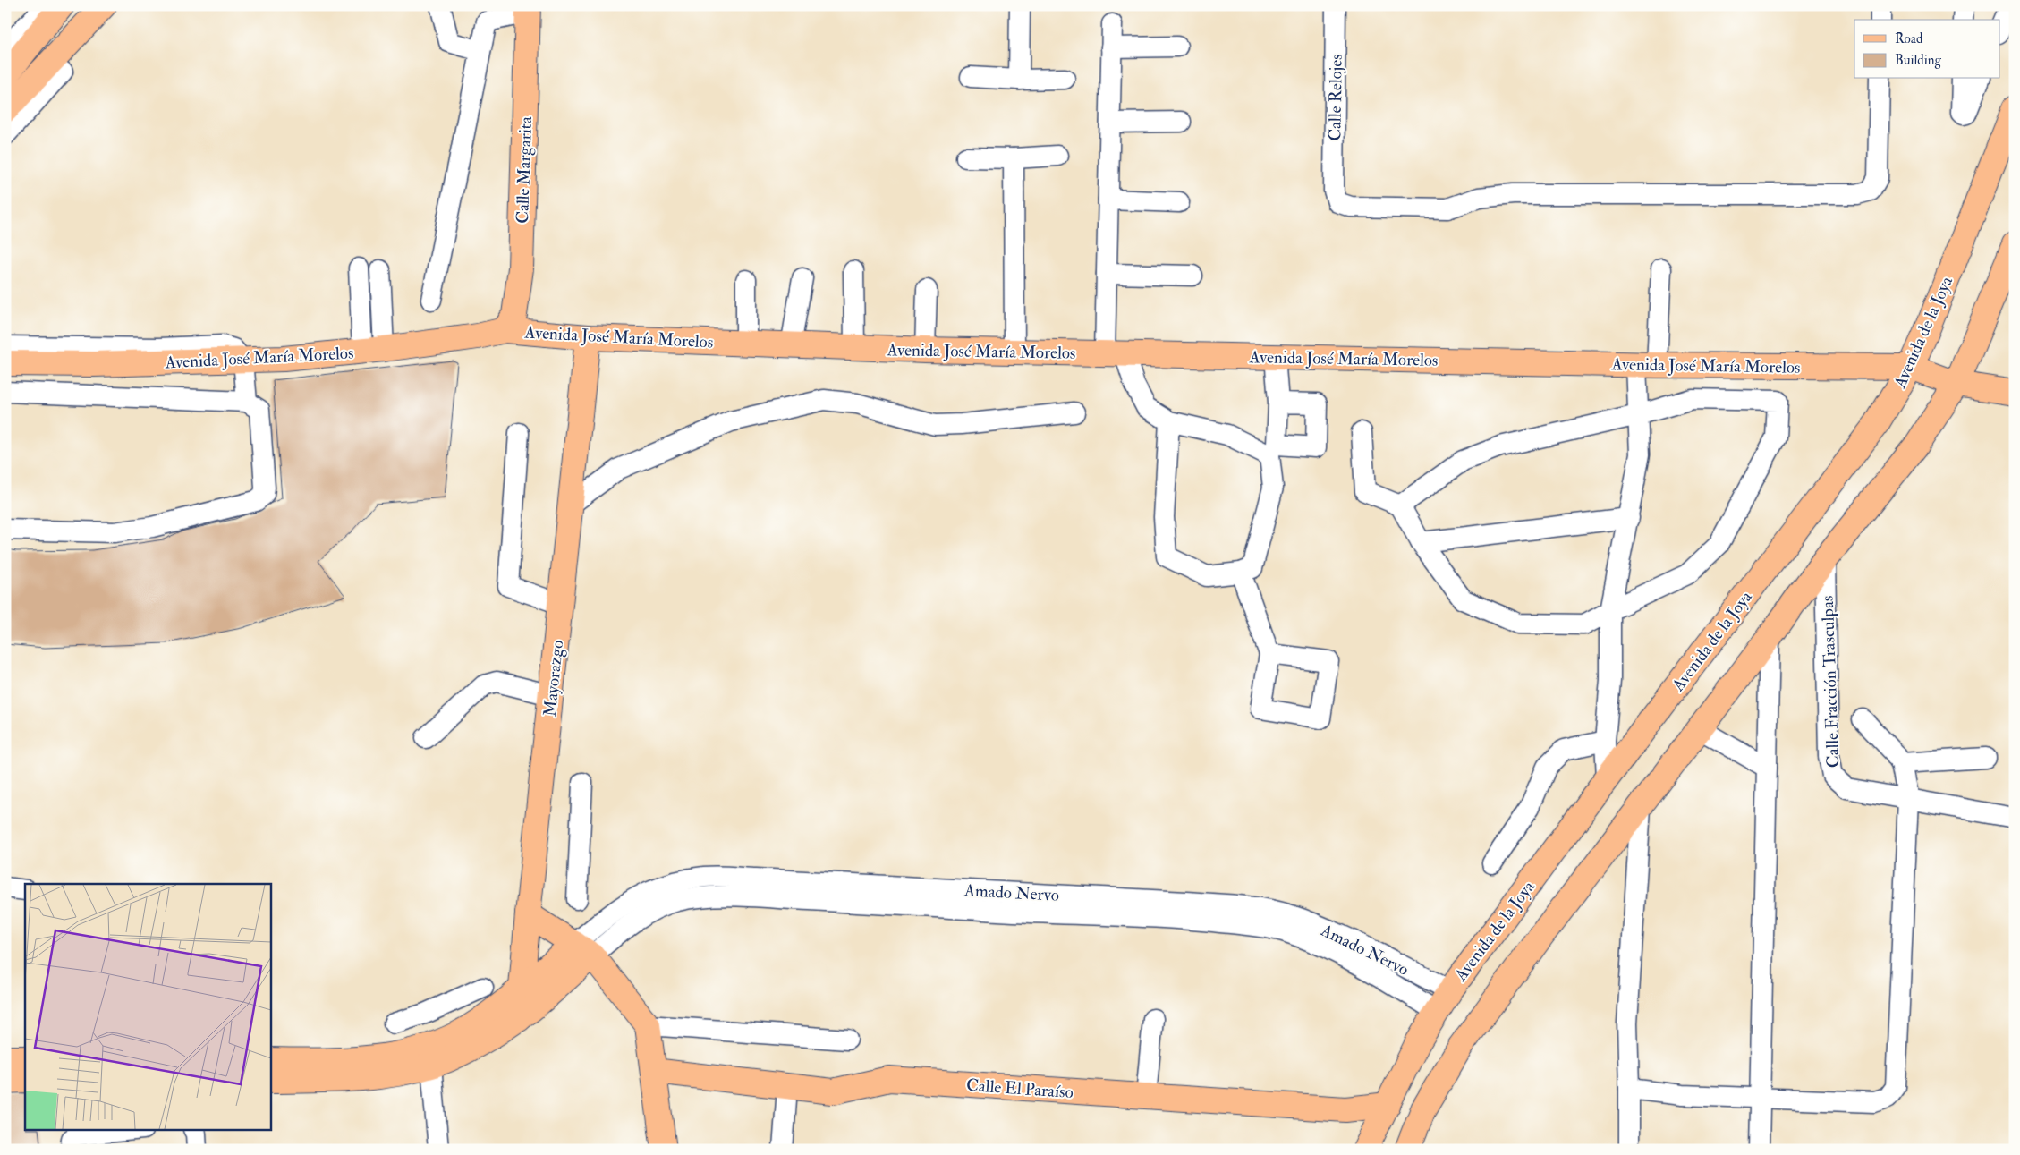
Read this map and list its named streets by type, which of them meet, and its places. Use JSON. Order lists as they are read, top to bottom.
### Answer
{
  "streets": {
    "main road": [
      "Calle Margarita",
      "Avenida de la Joya",
      "Avenida José María Morelos",
      "Mayorazgo",
      "Calle El Paraíso"
    ],
    "street": ["Calle Relojes", "Calle Fracción Trasculpas", "Amado Nervo"]
  },
  "crossings": [
    ["Calle Margarita", "Avenida José María Morelos"],
    ["Avenida de la Joya", "Avenida José María Morelos"],
    ["Avenida de la Joya", "Amado Nervo"],
    ["Avenida de la Joya", "Calle El Paraíso"],
    ["Avenida José María Morelos", "Mayorazgo"]
  ],
  "legend": ["Road", "Building"]
}
